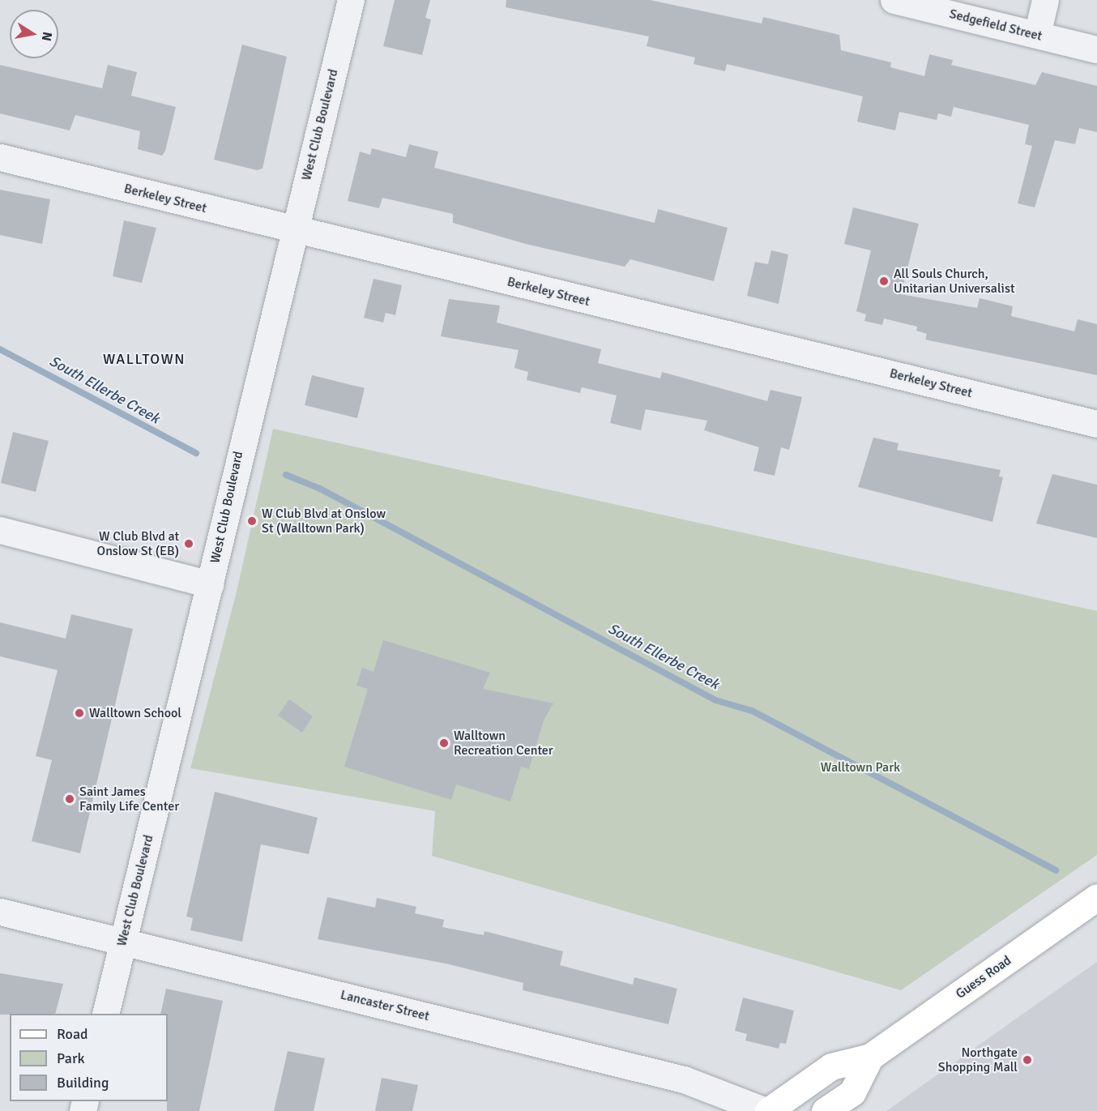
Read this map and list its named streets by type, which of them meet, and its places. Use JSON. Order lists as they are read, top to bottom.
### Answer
{
  "streets": {
    "main road": ["Guess Road"],
    "street": [
      "Sedgefield Street",
      "West Club Boulevard",
      "Berkeley Street",
      "Lancaster Street"
    ]
  },
  "crossings": [
    ["West Club Boulevard", "Berkeley Street"],
    ["West Club Boulevard", "Lancaster Street"],
    ["Guess Road", "Lancaster Street"]
  ],
  "districts": ["WALLTOWN"],
  "water": ["South Ellerbe Creek"],
  "parks": ["Walltown Park"],
  "places": [
    "All Souls Church, Unitarian Universalist",
    "W Club Blvd at Onslow St (Walltown Park)",
    "W Club Blvd at Onslow St (EB)",
    "Walltown School",
    "Walltown Recreation Center",
    "Saint James Family Life Center",
    "Northgate Shopping Mall"
  ],
  "legend": ["Road", "Park", "Building"],
  "north": "right"
}
